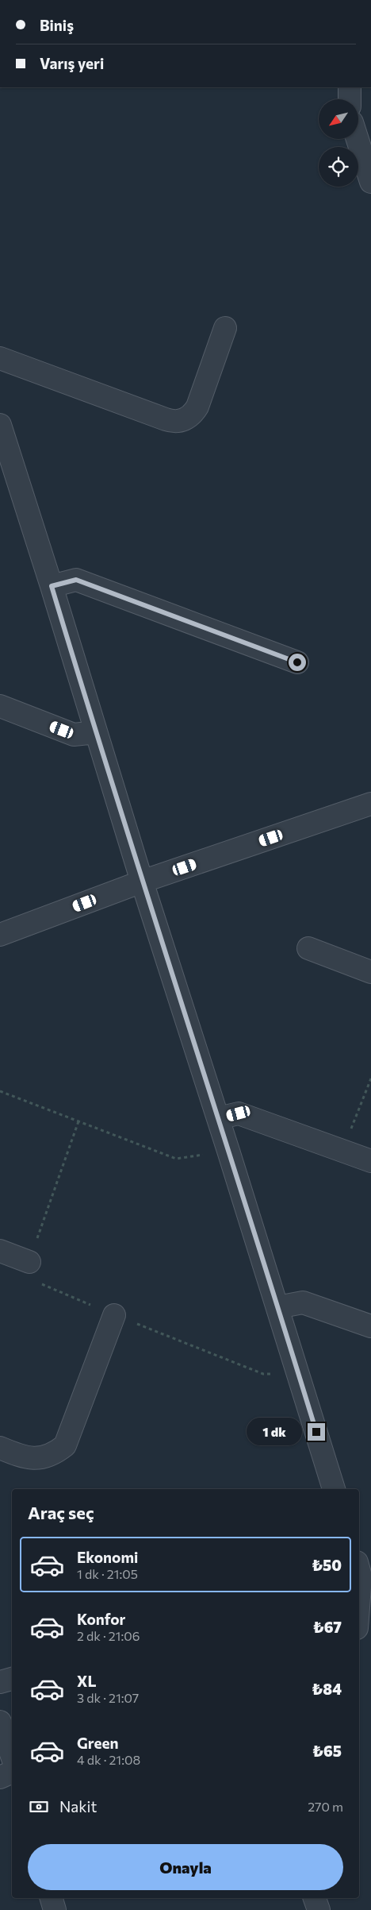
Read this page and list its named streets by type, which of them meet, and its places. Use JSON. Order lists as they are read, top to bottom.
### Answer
{
  "north": "bottom left",
  "page": {
    "banner": ["Biniş", "Varış yeri"],
    "bubble": "1 dk",
    "heading": "Araç seç",
    "list": [
      {
        "name": "Ekonomi",
        "note": "1 dk · 21:05",
        "value": "₺50"
      },
      {
        "name": "Konfor",
        "note": "2 dk · 21:06",
        "value": "₺67"
      },
      {
        "name": "XL",
        "note": "3 dk · 21:07",
        "value": "₺84"
      },
      {
        "name": "Green",
        "note": "4 dk · 21:08",
        "value": "₺65"
      }
    ],
    "pay": ["Nakit", "270 m"],
    "buttons": "Onayla"
  }
}
